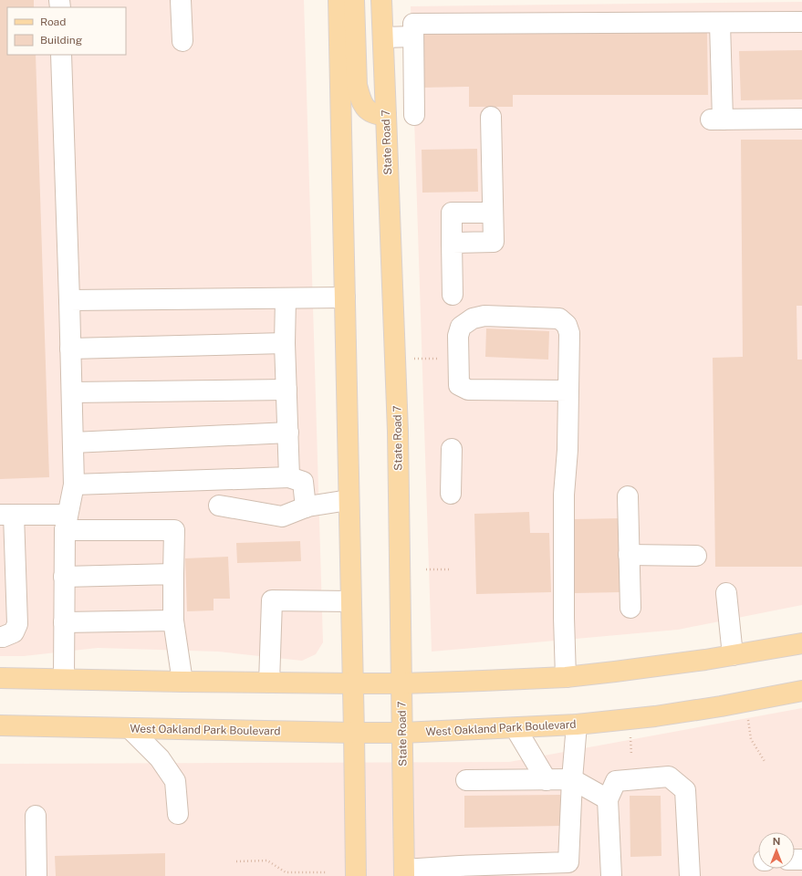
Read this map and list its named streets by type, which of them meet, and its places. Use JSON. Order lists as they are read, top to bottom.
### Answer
{
  "streets": {
    "main road": ["State Road 7", "West Oakland Park Boulevard"]
  },
  "crossings": [
    ["State Road 7", "West Oakland Park Boulevard"]
  ],
  "legend": ["Road", "Building"],
  "north": "top"
}
